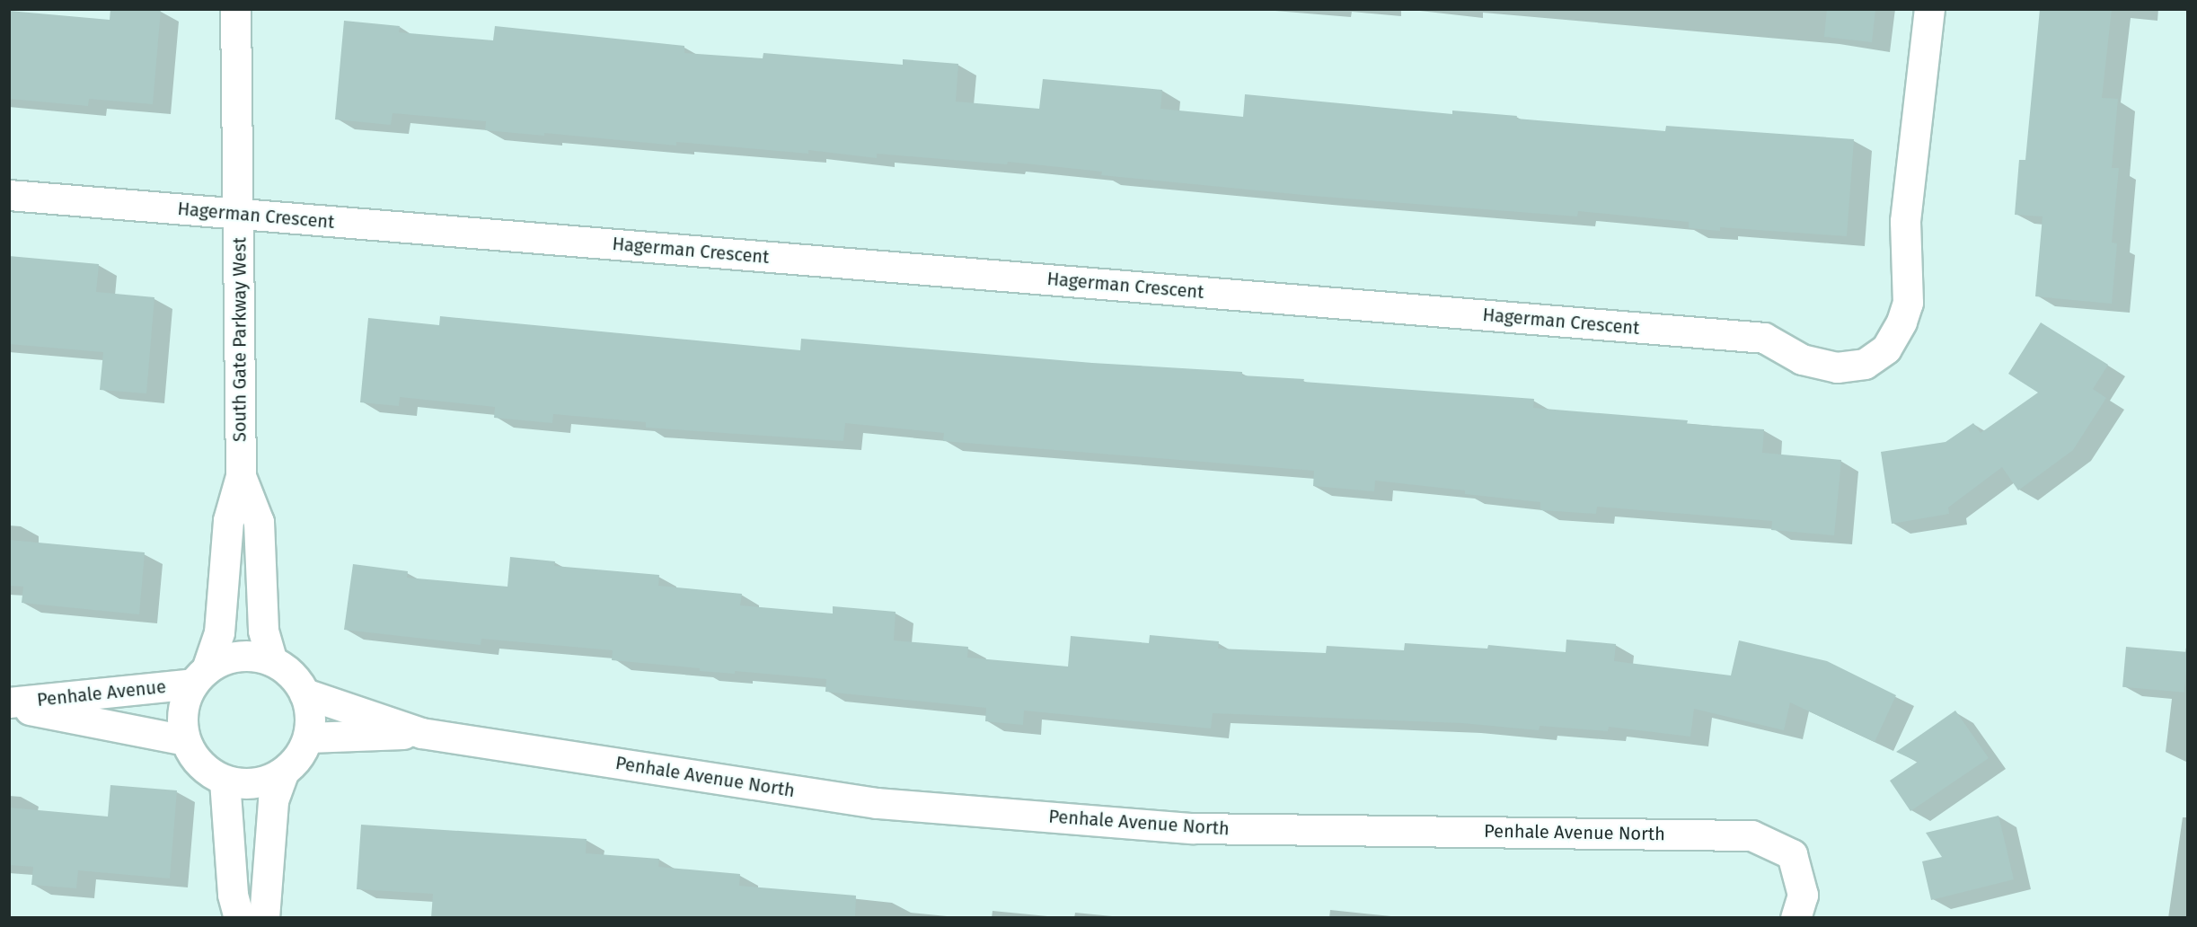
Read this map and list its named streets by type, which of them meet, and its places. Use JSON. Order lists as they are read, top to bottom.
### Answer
{
  "streets": {
    "street": [
      "Hagerman Crescent",
      "South Gate Parkway West",
      "Penhale Avenue",
      "Penhale Avenue North"
    ]
  },
  "crossings": [
    ["Hagerman Crescent", "South Gate Parkway West"],
    ["South Gate Parkway West", "Penhale Avenue"],
    ["South Gate Parkway West", "Penhale Avenue North"],
    ["Penhale Avenue", "Penhale Avenue North"]
  ]
}
